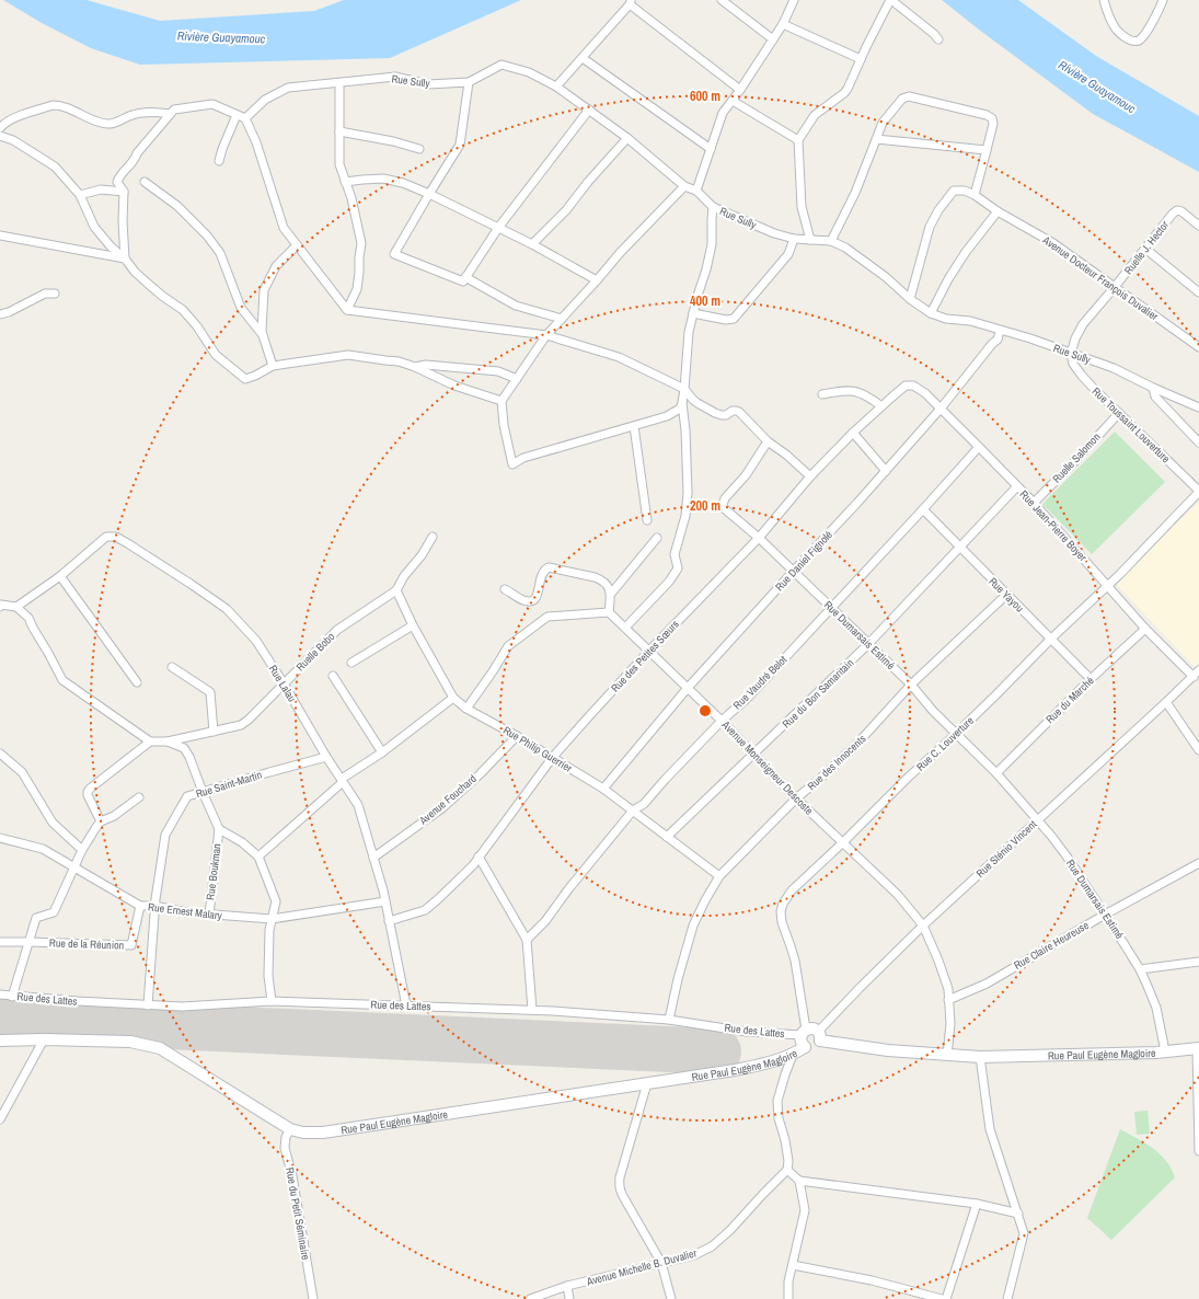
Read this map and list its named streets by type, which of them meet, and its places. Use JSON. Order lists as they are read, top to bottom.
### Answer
{
  "streets": {
    "main road": ["Rue Paul Eugène Magloire"],
    "street": [
      "Rue Sully",
      "Ruelle J. Hector",
      "Avenue Docteur François Duvalier",
      "Rue Toussaint Louverture",
      "Ruelle Salomon",
      "Rue Jean-Pierre Boyer",
      "Rue Daniel Fignolé",
      "Rue Yayou",
      "Rue Dumarsais Estimé",
      "Ruelle Bobo",
      "Rue des Petites Sœurs",
      "Rue Vaudré Belot",
      "Rue Lalau",
      "Rue du Bon Samaritain",
      "Rue du Marché",
      "Rue C. Louverture",
      "Rue Philip Guerrier",
      "Rue des Innocents",
      "Avenue Monseigneur Descoste",
      "Rue Saint-Martin",
      "Avenue Fouchard",
      "Rue Sténio Vincent",
      "Rue Boukman",
      "Rue Ernest Malary",
      "Rue de la Réunion",
      "Rue Claire Heureuse",
      "Rue des Lattes",
      "Rue du Petit Séminaire",
      "Avenue Michelle B. Duvalier"
    ]
  },
  "crossings": [
    ["Rue Sully", "Ruelle J. Hector"],
    ["Rue Sully", "Avenue Docteur François Duvalier"],
    ["Rue Sully", "Rue Toussaint Louverture"],
    ["Rue Sully", "Rue Daniel Fignolé"],
    ["Ruelle J. Hector", "Avenue Docteur François Duvalier"],
    ["Ruelle J. Hector", "Rue Toussaint Louverture"],
    ["Rue Toussaint Louverture", "Ruelle Salomon"],
    ["Rue Toussaint Louverture", "Rue C. Louverture"],
    ["Ruelle Salomon", "Rue Jean-Pierre Boyer"],
    ["Rue Jean-Pierre Boyer", "Rue Daniel Fignolé"],
    ["Rue Jean-Pierre Boyer", "Rue des Petites Sœurs"],
    ["Rue Jean-Pierre Boyer", "Rue Vaudré Belot"],
    ["Rue Jean-Pierre Boyer", "Rue du Bon Samaritain"],
    ["Rue Jean-Pierre Boyer", "Rue du Marché"],
    ["Rue Jean-Pierre Boyer", "Rue C. Louverture"],
    ["Rue Jean-Pierre Boyer", "Rue Sténio Vincent"],
    ["Rue Daniel Fignolé", "Rue Dumarsais Estimé"],
    ["Rue Daniel Fignolé", "Rue Philip Guerrier"],
    ["Rue Daniel Fignolé", "Avenue Monseigneur Descoste"],
    ["Rue Yayou", "Rue Vaudré Belot"],
    ["Rue Yayou", "Rue du Bon Samaritain"],
    ["Rue Yayou", "Rue du Marché"],
    ["Rue Yayou", "Rue C. Louverture"],
    ["Rue Yayou", "Rue des Innocents"],
    ["Rue Dumarsais Estimé", "Rue des Petites Sœurs"],
    ["Rue Dumarsais Estimé", "Rue Vaudré Belot"],
    ["Rue Dumarsais Estimé", "Rue du Bon Samaritain"],
    ["Rue Dumarsais Estimé", "Rue du Marché"],
    ["Rue Dumarsais Estimé", "Rue C. Louverture"],
    ["Rue Dumarsais Estimé", "Rue des Innocents"],
    ["Rue Dumarsais Estimé", "Rue Sténio Vincent"],
    ["Rue Dumarsais Estimé", "Rue Claire Heureuse"],
    ["Rue Dumarsais Estimé", "Rue Paul Eugène Magloire"],
    ["Ruelle Bobo", "Rue Lalau"],
    ["Ruelle Bobo", "Rue Philip Guerrier"],
    ["Rue des Petites Sœurs", "Rue Lalau"],
    ["Rue des Petites Sœurs", "Rue Philip Guerrier"],
    ["Rue des Petites Sœurs", "Avenue Monseigneur Descoste"],
    ["Rue Vaudré Belot", "Rue Philip Guerrier"],
    ["Rue Vaudré Belot", "Avenue Monseigneur Descoste"],
    ["Rue Lalau", "Rue Saint-Martin"],
    ["Rue Lalau", "Avenue Fouchard"],
    ["Rue Lalau", "Rue Ernest Malary"],
    ["Rue Lalau", "Rue des Lattes"],
    ["Rue du Bon Samaritain", "Rue Philip Guerrier"],
    ["Rue du Bon Samaritain", "Avenue Monseigneur Descoste"],
    ["Rue C. Louverture", "Avenue Monseigneur Descoste"],
    ["Rue C. Louverture", "Rue Sténio Vincent"],
    ["Rue C. Louverture", "Rue des Lattes"],
    ["Rue C. Louverture", "Rue Paul Eugène Magloire"],
    ["Rue Philip Guerrier", "Rue des Innocents"],
    ["Rue Philip Guerrier", "Avenue Fouchard"],
    ["Rue des Innocents", "Avenue Monseigneur Descoste"],
    ["Rue des Innocents", "Rue des Lattes"],
    ["Avenue Monseigneur Descoste", "Rue Sténio Vincent"],
    ["Avenue Monseigneur Descoste", "Rue Claire Heureuse"],
    ["Avenue Monseigneur Descoste", "Rue Paul Eugène Magloire"],
    ["Rue Saint-Martin", "Rue Ernest Malary"],
    ["Rue Saint-Martin", "Rue des Lattes"],
    ["Rue Sténio Vincent", "Rue des Lattes"],
    ["Rue Sténio Vincent", "Rue Paul Eugène Magloire"],
    ["Rue Boukman", "Rue Ernest Malary"],
    ["Rue Ernest Malary", "Rue de la Réunion"],
    ["Rue des Lattes", "Rue Paul Eugène Magloire"],
    ["Rue Paul Eugène Magloire", "Rue du Petit Séminaire"]
  ],
  "water": ["Rivière Guayamouc"],
  "rings": ["600 m", "400 m", "200 m"]
}
